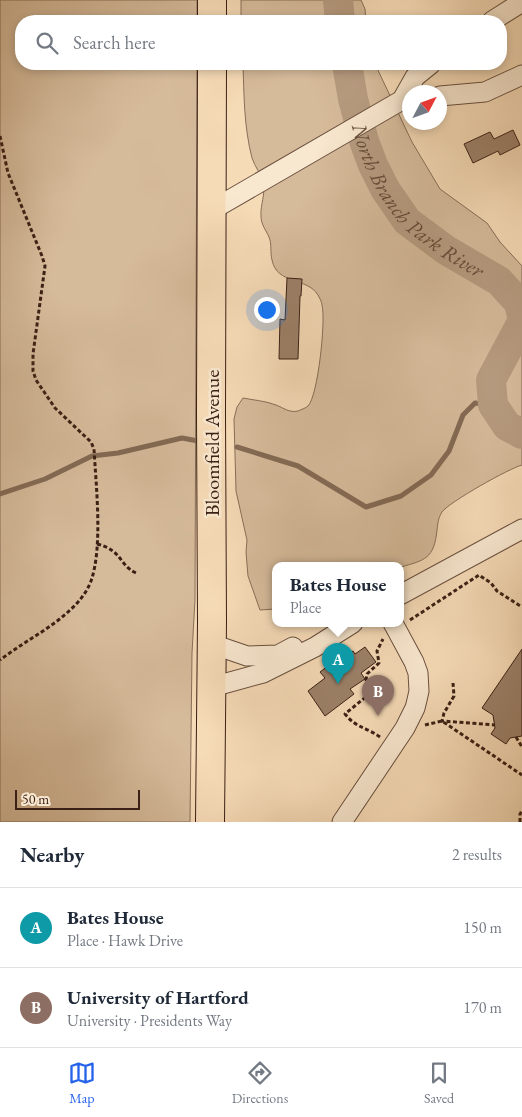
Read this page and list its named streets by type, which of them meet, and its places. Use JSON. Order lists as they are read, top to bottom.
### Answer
{
  "streets": {
    "main road": ["Bloomfield Avenue"]
  },
  "water": ["North Branch Park River"],
  "scale_bar": "50 m",
  "north": "top right",
  "page": {
    "search": "Search here",
    "popup": ["Bates House", "Place"],
    "pins": ["A", "B"],
    "scale": "50 m",
    "heading": ["Nearby", "2 results"],
    "list": [
      {
        "mark": "A",
        "name": "Bates House",
        "note": "Place · Hawk Drive",
        "value": "150 m"
      },
      {
        "mark": "B",
        "name": "University of Hartford",
        "note": "University · Presidents Way",
        "value": "170 m"
      }
    ],
    "nav": ["Map", "Directions", "Saved"]
  }
}
